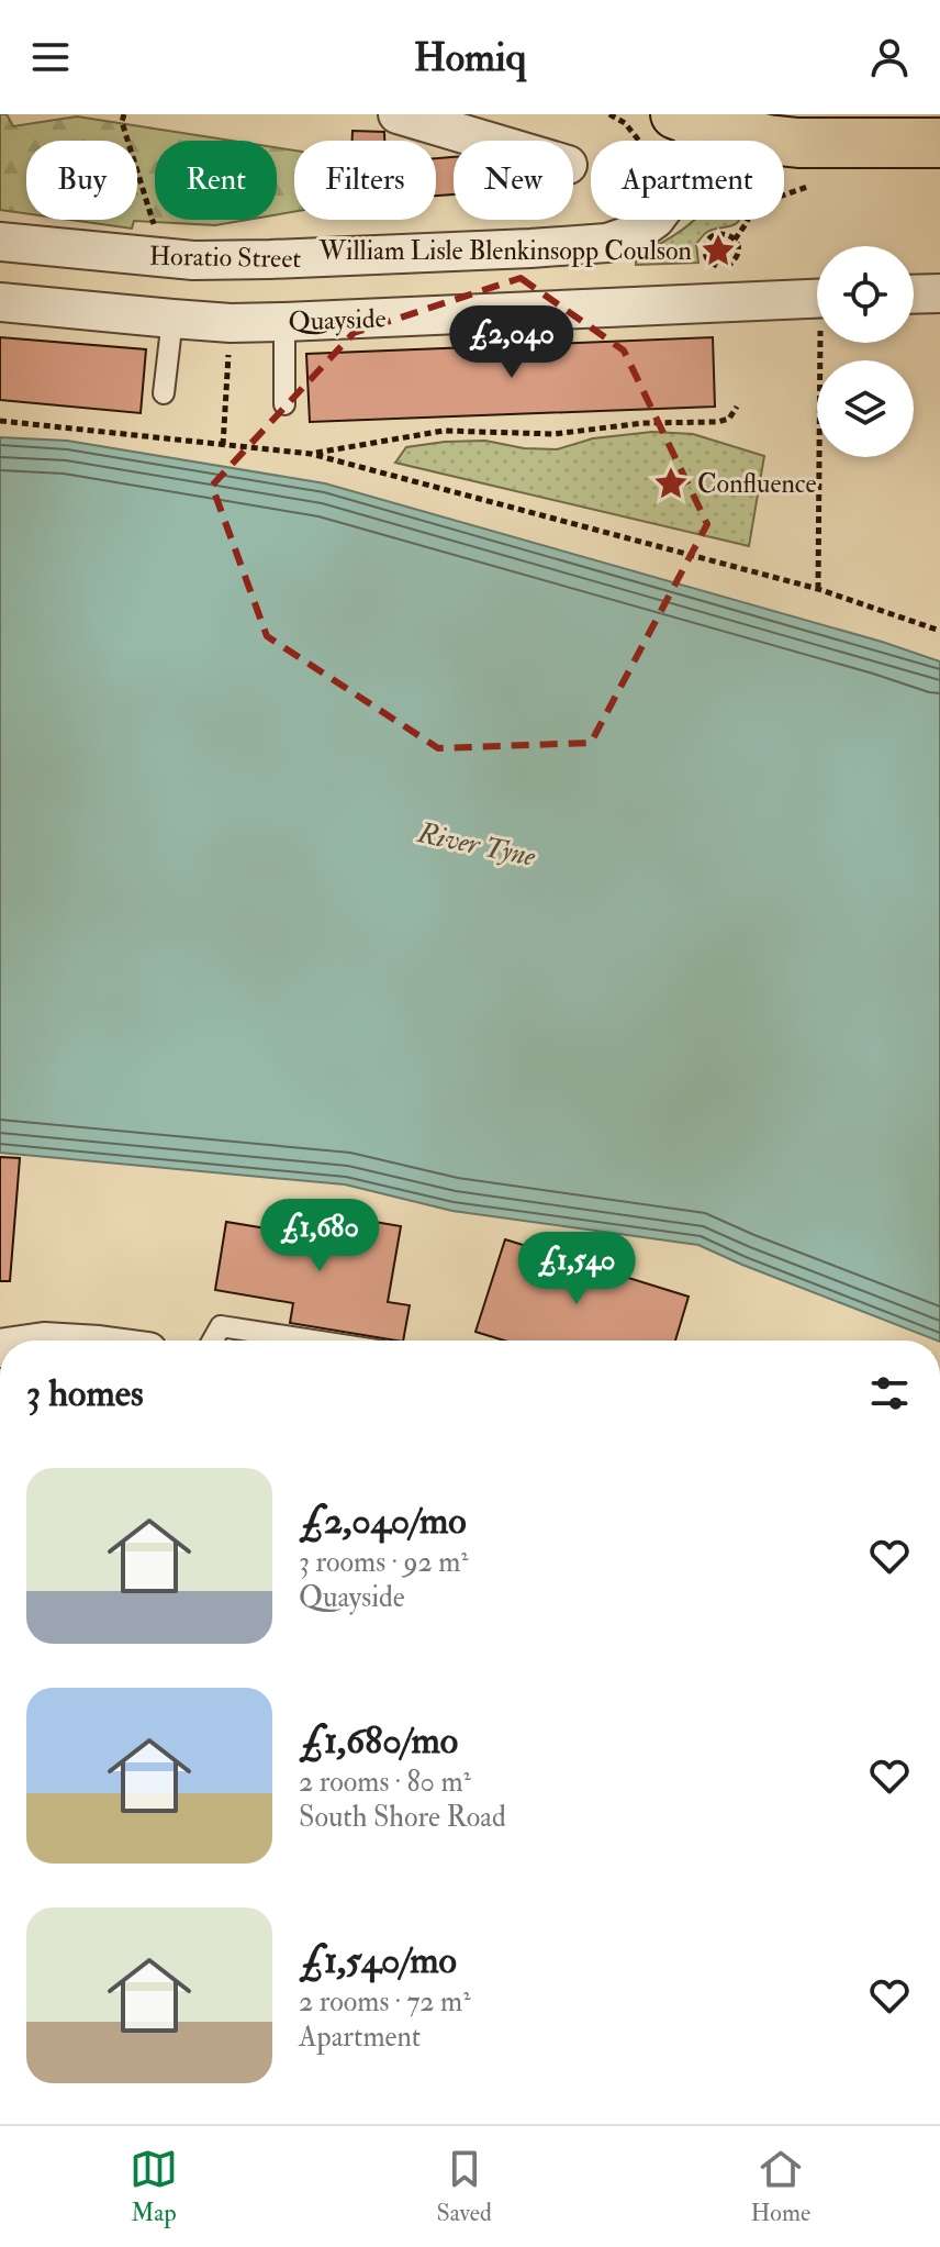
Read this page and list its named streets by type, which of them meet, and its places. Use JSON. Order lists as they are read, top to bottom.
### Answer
{
  "streets": {
    "street": ["Horatio Street", "Quayside"]
  },
  "water": ["River Tyne"],
  "places": {
    "place": ["William Lisle Blenkinsopp Coulson", "Confluence"]
  },
  "page": {
    "header": "Homiq",
    "chip": [
      "Buy",
      "Rent",
      "Filters",
      "New",
      "Apartment"
    ],
    "price": ["£2,040", "£1,680", "£1,540"],
    "heading": "3 homes",
    "list": [
      {
        "name": "£2,040/mo",
        "note": "3 rooms · 92 m² · Quayside"
      },
      {
        "name": "£1,680/mo",
        "note": "2 rooms · 80 m² · South Shore Road"
      },
      {
        "name": "£1,540/mo",
        "note": "2 rooms · 72 m² · Apartment"
      }
    ],
    "tabs": ["Map", "Saved", "Home"]
  }
}
